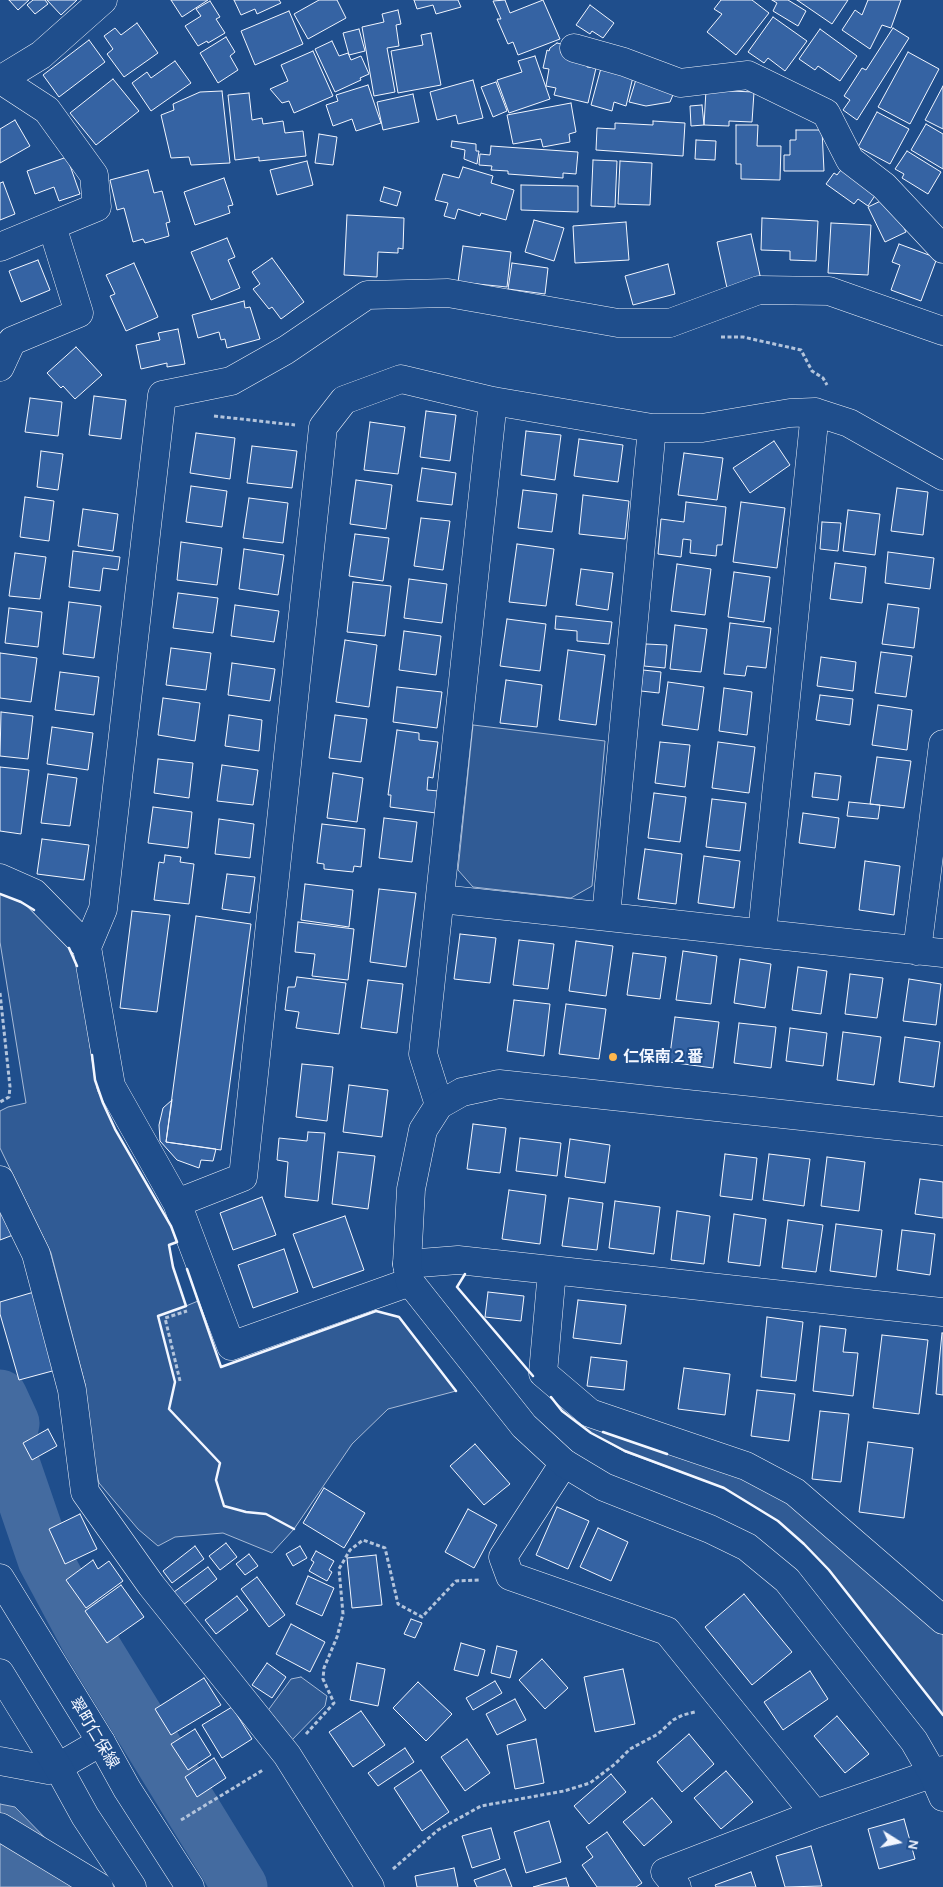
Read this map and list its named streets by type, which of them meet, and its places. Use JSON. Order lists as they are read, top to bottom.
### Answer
{
  "streets": {
    "main road": ["翠町仁保線"]
  },
  "places": ["仁保南２番"],
  "north": "right"
}
